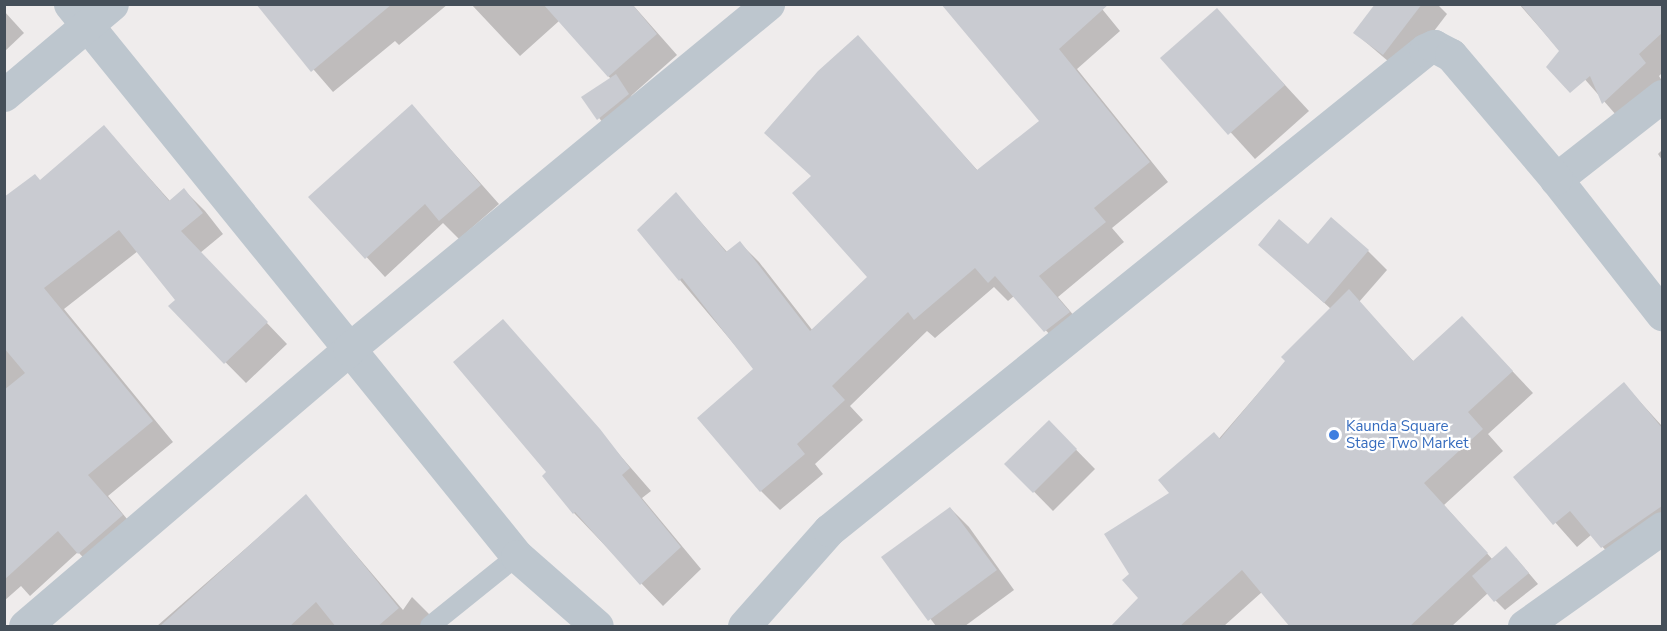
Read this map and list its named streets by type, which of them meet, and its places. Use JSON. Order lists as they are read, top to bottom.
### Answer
{
  "places": ["Kaunda Square Stage Two Market"]
}
